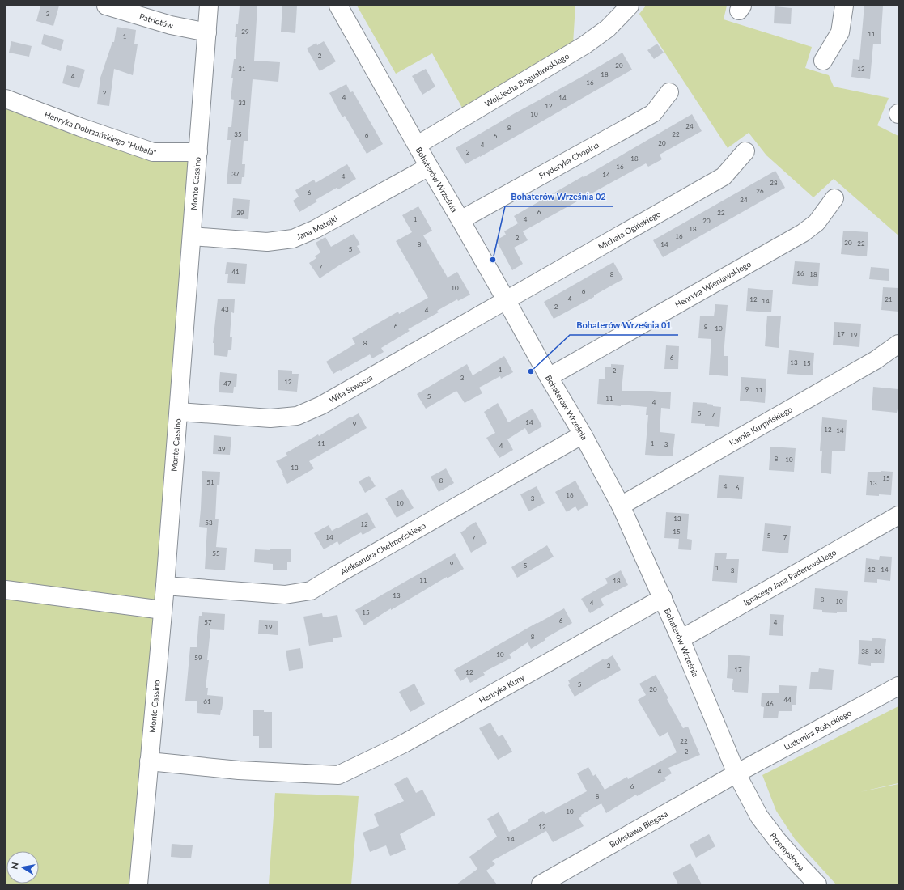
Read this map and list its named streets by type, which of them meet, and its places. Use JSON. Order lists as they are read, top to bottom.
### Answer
{
  "streets": {
    "street": [
      "Patriotów",
      "Wojciecha Bogusławskiego",
      "Henryka Dobrzańskiego \"Hubala\"",
      "Fryderyka Chopina",
      "Bohaterów Września",
      "Monte Cassino",
      "Jana Matejki",
      "Michała Ogińskiego",
      "Henryka Wieniawskiego",
      "Wita Stwosza",
      "Karola Kurpińskiego",
      "Aleksandra Chełmońskiego",
      "Ignacego Jana Paderewskiego",
      "Henryka Kuny",
      "Ludomira Różyckiego",
      "Bolesława Biegasa",
      "Przemysłowa"
    ]
  },
  "crossings": [
    ["Patriotów", "Monte Cassino"],
    ["Wojciecha Bogusławskiego", "Bohaterów Września"],
    ["Henryka Dobrzańskiego \"Hubala\"", "Monte Cassino"],
    ["Fryderyka Chopina", "Bohaterów Września"],
    ["Bohaterów Września", "Jana Matejki"],
    ["Bohaterów Września", "Michała Ogińskiego"],
    ["Bohaterów Września", "Henryka Wieniawskiego"],
    ["Bohaterów Września", "Wita Stwosza"],
    ["Bohaterów Września", "Karola Kurpińskiego"],
    ["Bohaterów Września", "Aleksandra Chełmońskiego"],
    ["Bohaterów Września", "Ignacego Jana Paderewskiego"],
    ["Bohaterów Września", "Henryka Kuny"],
    ["Bohaterów Września", "Ludomira Różyckiego"],
    ["Bohaterów Września", "Bolesława Biegasa"],
    ["Bohaterów Września", "Przemysłowa"],
    ["Monte Cassino", "Jana Matejki"],
    ["Monte Cassino", "Wita Stwosza"],
    ["Monte Cassino", "Aleksandra Chełmońskiego"],
    ["Monte Cassino", "Henryka Kuny"],
    ["Michała Ogińskiego", "Wita Stwosza"],
    ["Ludomira Różyckiego", "Bolesława Biegasa"]
  ],
  "places": ["Bohaterów Września 02", "Bohaterów Września 01"],
  "house_numbers": [
    "3",
    "29",
    "11",
    "1",
    "2",
    "20",
    "31",
    "13",
    "18",
    "4",
    "16",
    "2",
    "4",
    "14",
    "33",
    "12",
    "10",
    "24",
    "8",
    "35",
    "22",
    "6",
    "6",
    "20",
    "4",
    "2",
    "18",
    "16",
    "37",
    "14",
    "4",
    "28",
    "26",
    "6",
    "24",
    "6",
    "39",
    "22",
    "1",
    "4",
    "20",
    "18",
    "16",
    "2",
    "20",
    "22",
    "8",
    "14",
    "5",
    "7",
    "41",
    "16",
    "8",
    "18",
    "10",
    "6",
    "4",
    "12",
    "21",
    "14",
    "2",
    "43",
    "4",
    "6",
    "8",
    "10",
    "17",
    "19",
    "8",
    "6",
    "13",
    "15",
    "1",
    "2",
    "3",
    "12",
    "47",
    "9",
    "11",
    "5",
    "11",
    "4",
    "5",
    "7",
    "14",
    "9",
    "12",
    "14",
    "11",
    "1",
    "3",
    "4",
    "49",
    "8",
    "10",
    "13",
    "15",
    "8",
    "51",
    "13",
    "4",
    "6",
    "16",
    "3",
    "10",
    "13",
    "53",
    "12",
    "15",
    "5",
    "14",
    "7",
    "7",
    "55",
    "9",
    "5",
    "1",
    "12",
    "14",
    "3",
    "11",
    "18",
    "13",
    "8",
    "10",
    "4",
    "15",
    "6",
    "57",
    "4",
    "19",
    "8",
    "38",
    "36",
    "10",
    "59",
    "3",
    "17",
    "12",
    "5",
    "20",
    "44",
    "61",
    "46",
    "22",
    "2",
    "4",
    "6",
    "8",
    "10",
    "12",
    "14"
  ],
  "north": "left"
}
